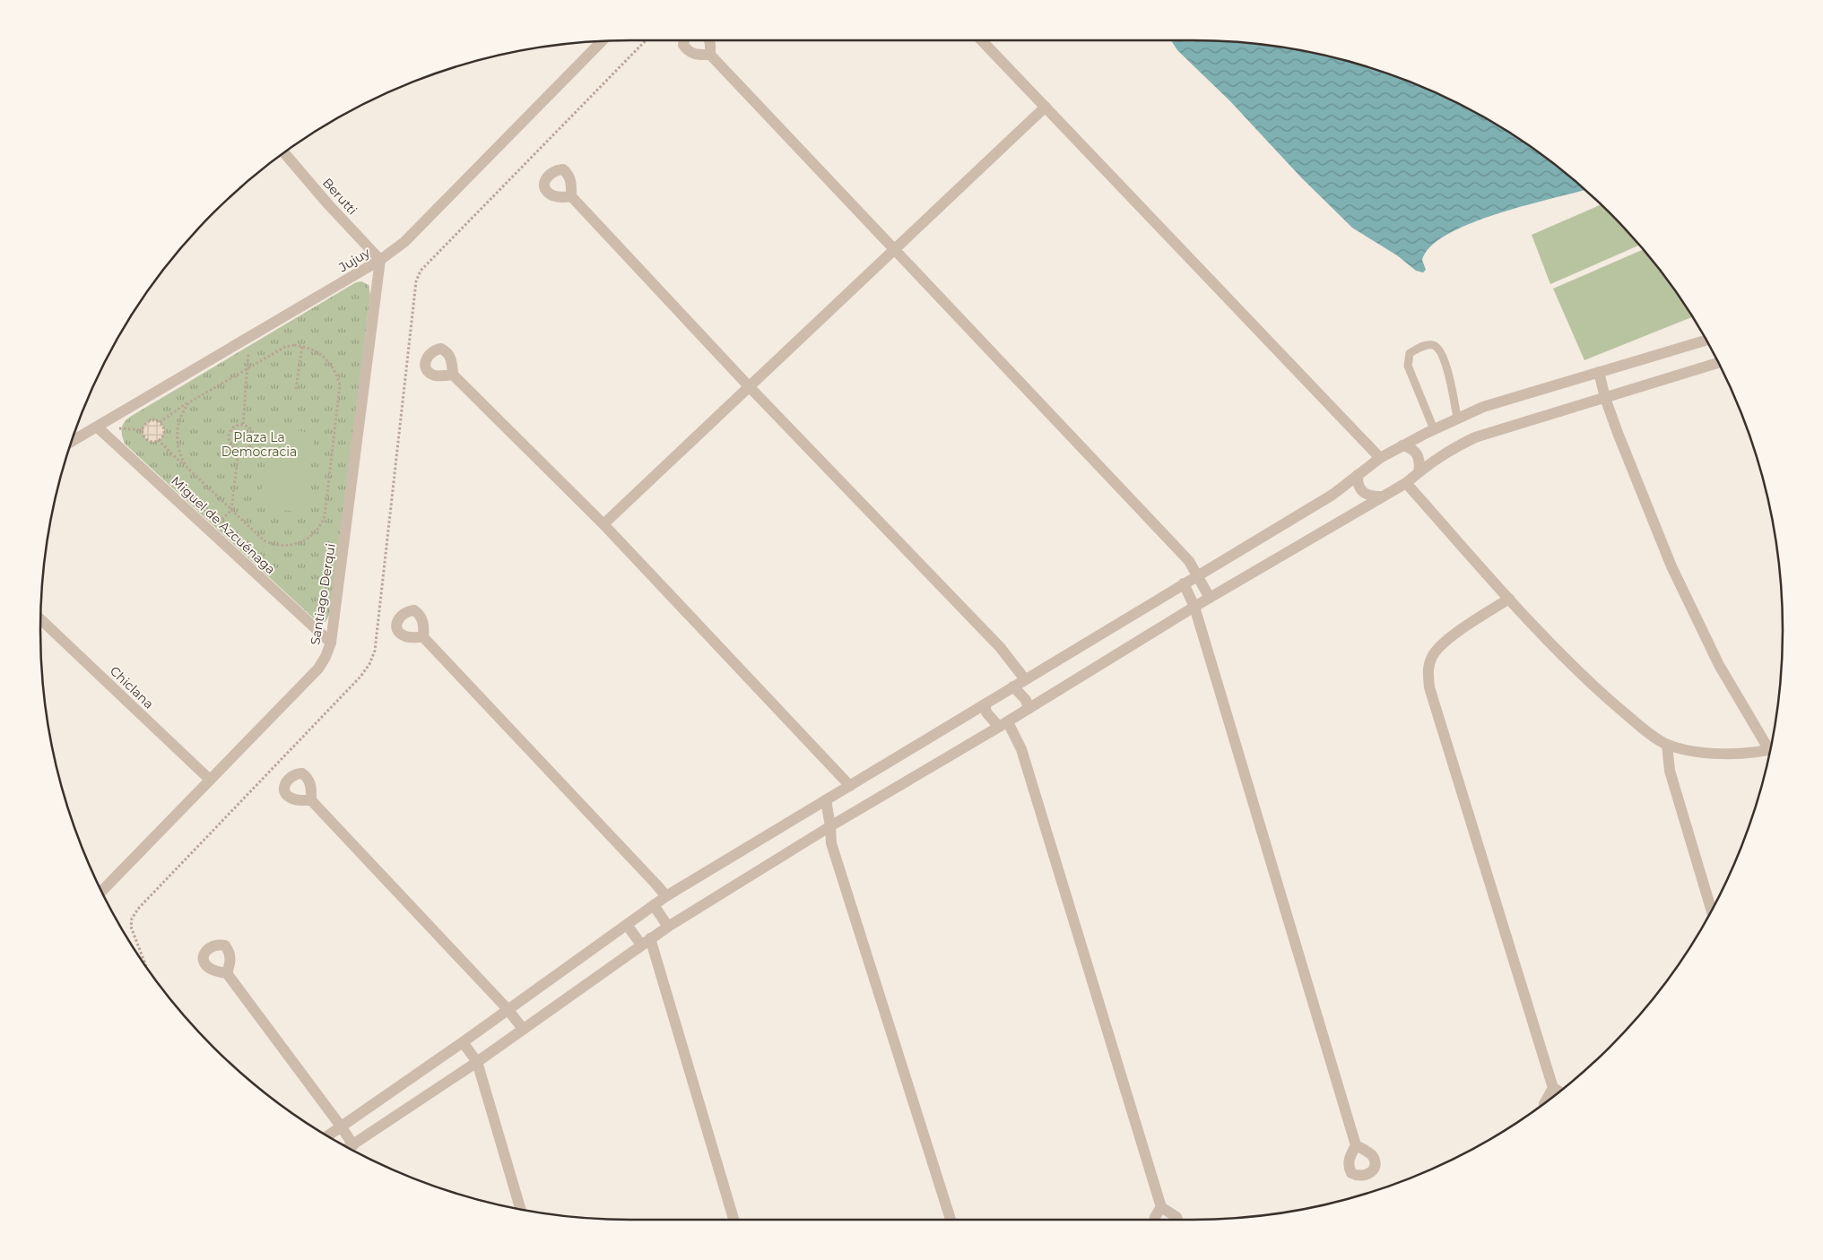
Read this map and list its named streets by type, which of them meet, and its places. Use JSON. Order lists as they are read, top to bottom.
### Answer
{
  "streets": {
    "street": [
      "Berutti",
      "Jujuy",
      "Miguel de Azcuénaga",
      "Santiago Derqui",
      "Chiclana"
    ]
  },
  "crossings": [
    ["Berutti", "Jujuy"],
    ["Berutti", "Santiago Derqui"],
    ["Jujuy", "Miguel de Azcuénaga"],
    ["Jujuy", "Santiago Derqui"],
    ["Miguel de Azcuénaga", "Santiago Derqui"],
    ["Santiago Derqui", "Chiclana"]
  ],
  "parks": ["Plaza La Democracia"]
}
